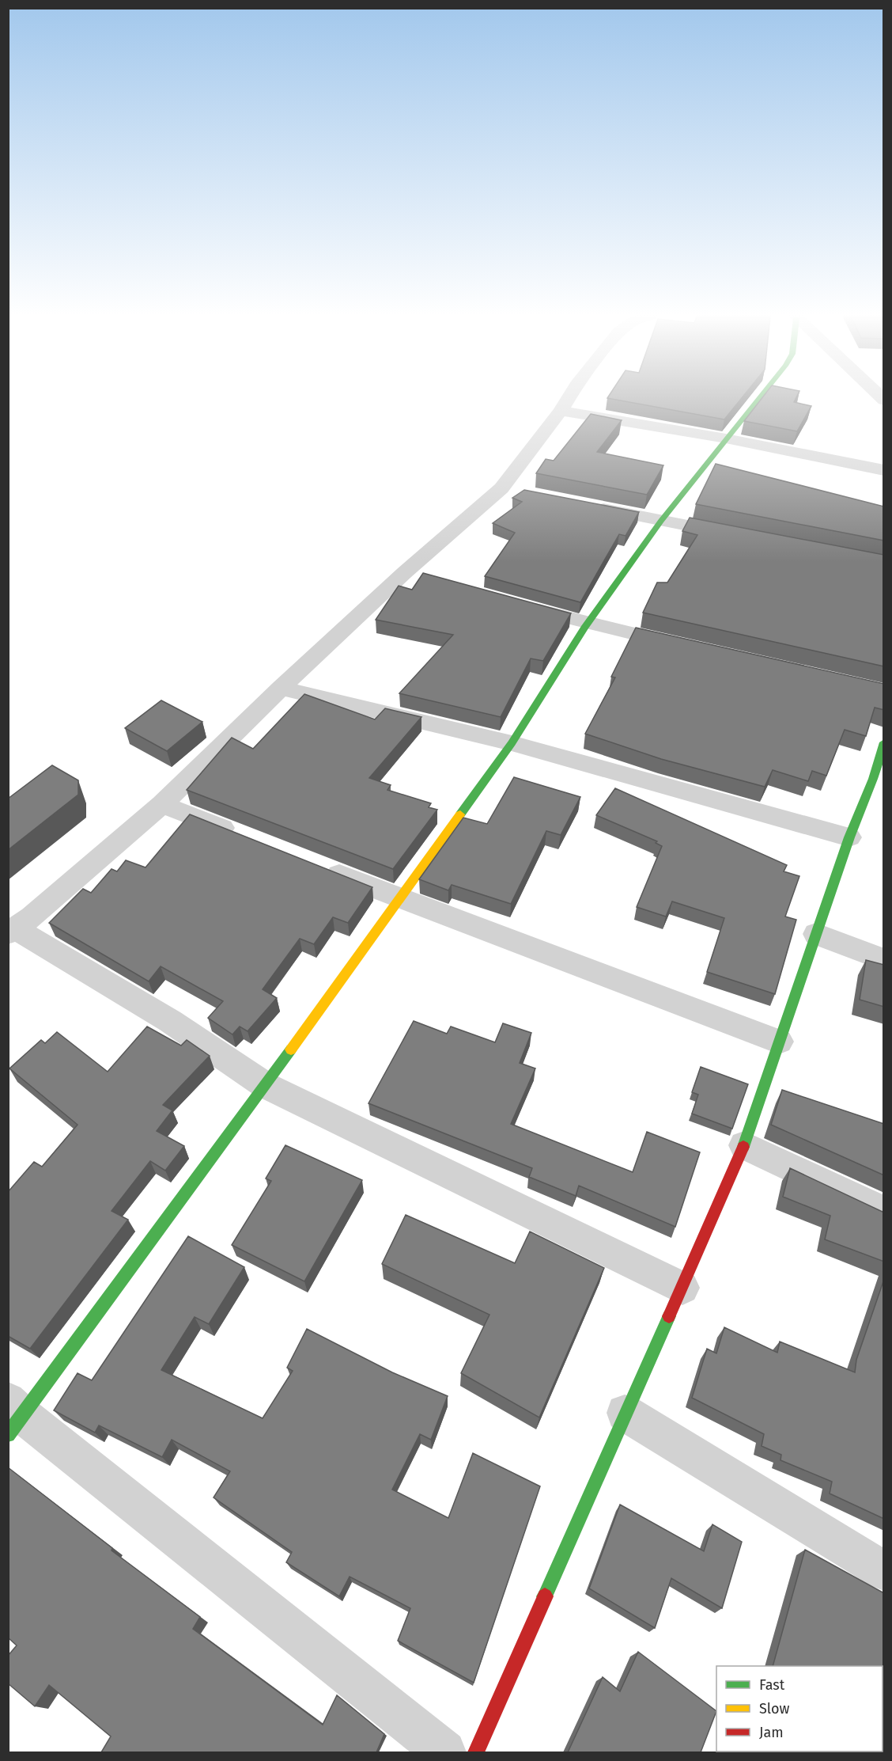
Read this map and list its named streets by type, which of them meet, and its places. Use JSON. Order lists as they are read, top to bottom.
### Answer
{
  "legend": ["Fast", "Slow", "Jam"]
}
